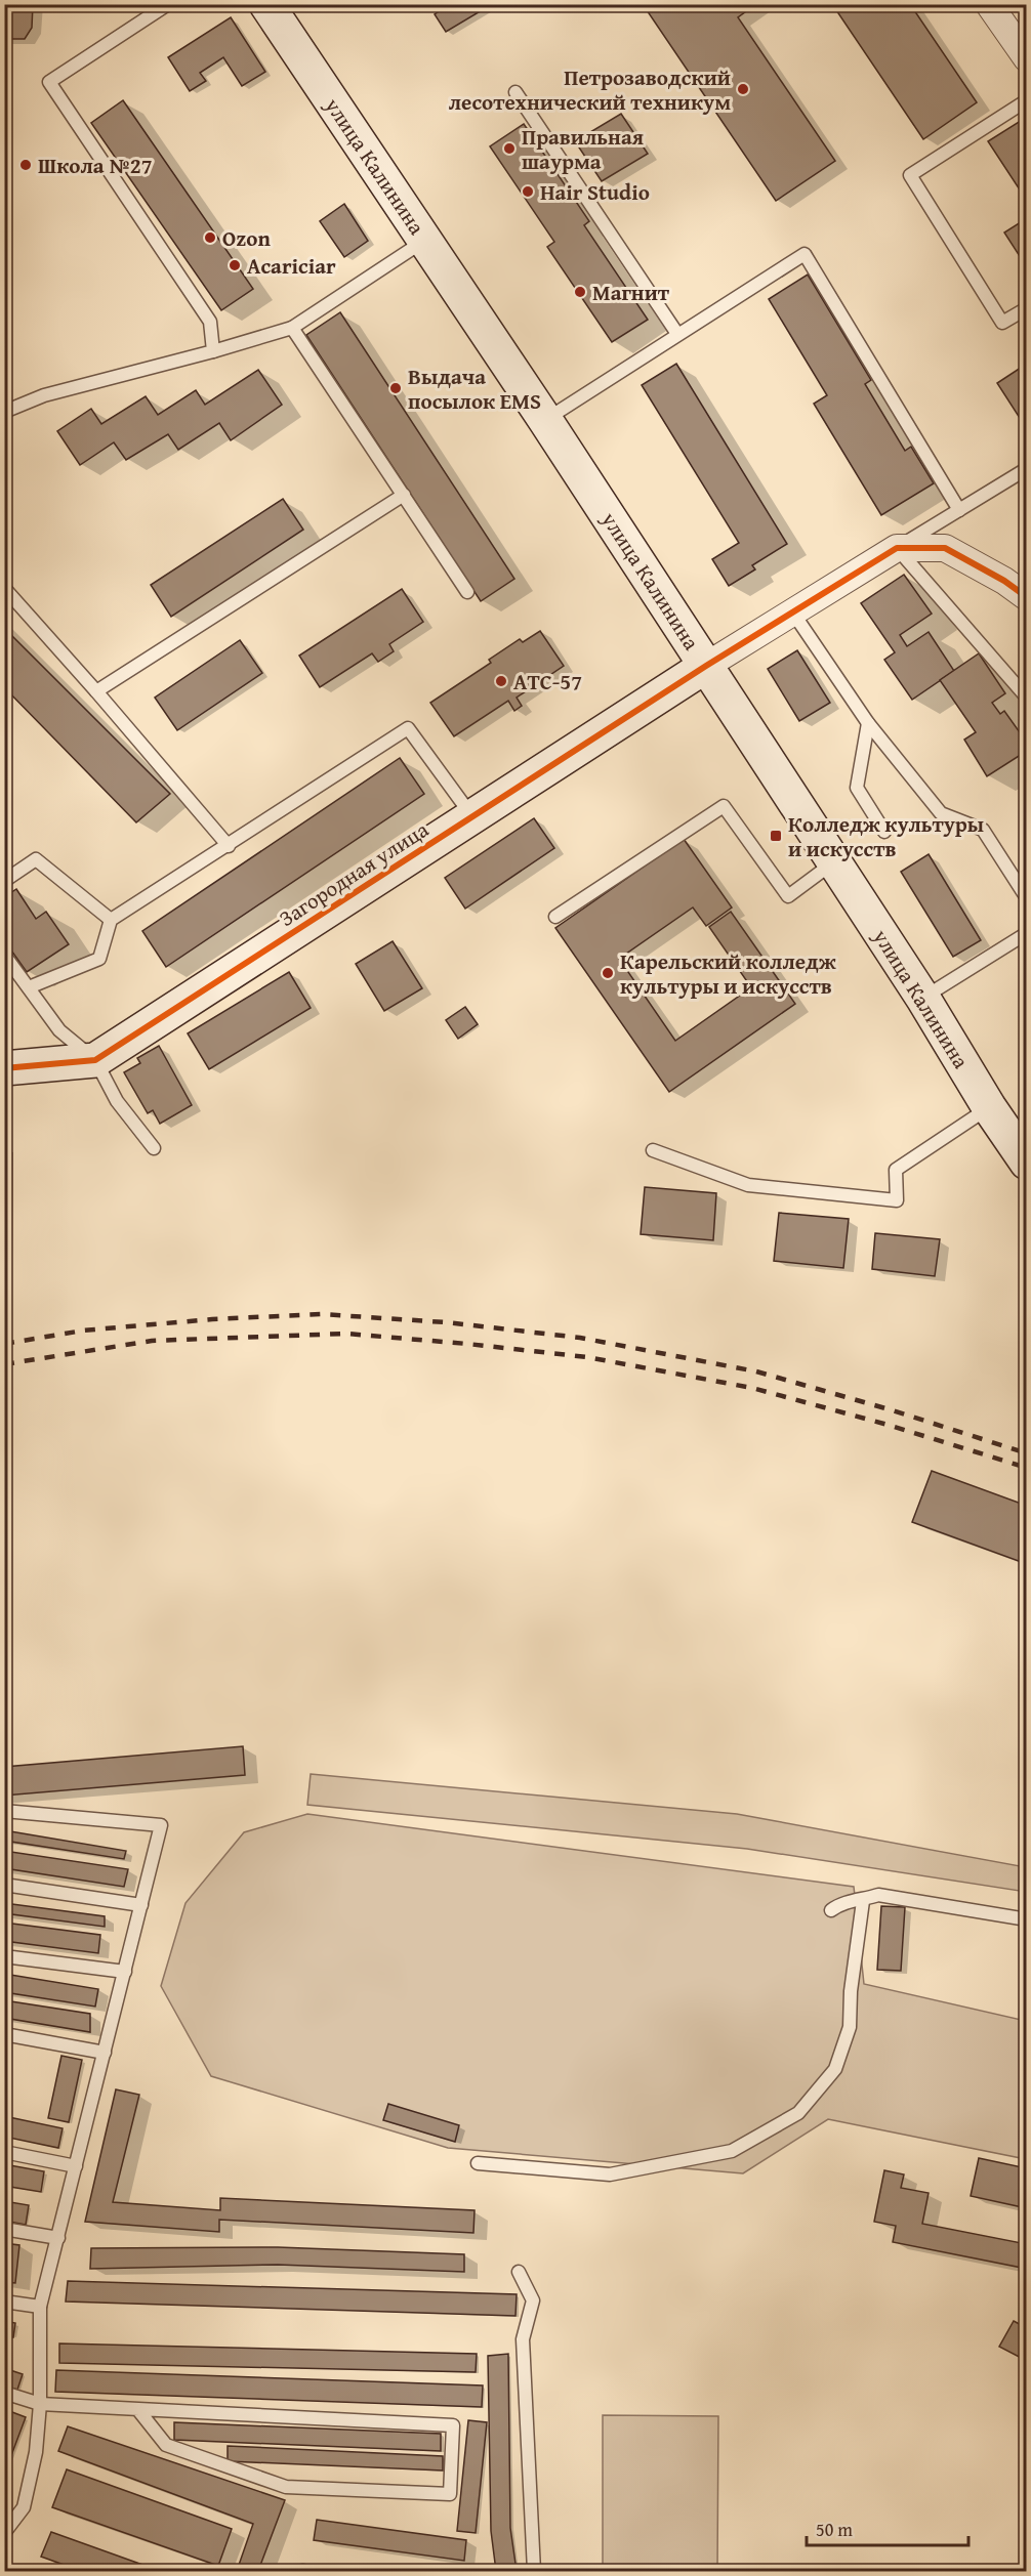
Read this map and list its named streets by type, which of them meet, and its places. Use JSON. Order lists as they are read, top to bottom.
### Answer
{
  "streets": {
    "main road": ["улица Калинина", "Загородная улица"]
  },
  "crossings": [
    ["улица Калинина", "Загородная улица"]
  ],
  "places": {
    "other": [
      "Петрозаводский лесотехнический техникум",
      "Правильная шаурма",
      "Школа №27",
      "Hair Studio",
      "Ozon",
      "Acariciar",
      "Магнит",
      "Выдача посылок EMS",
      "АТС-57",
      "Карельский колледж культуры и искусств"
    ],
    "transit": ["Колледж культуры и искусств"]
  },
  "scale_bar": "50 m"
}
